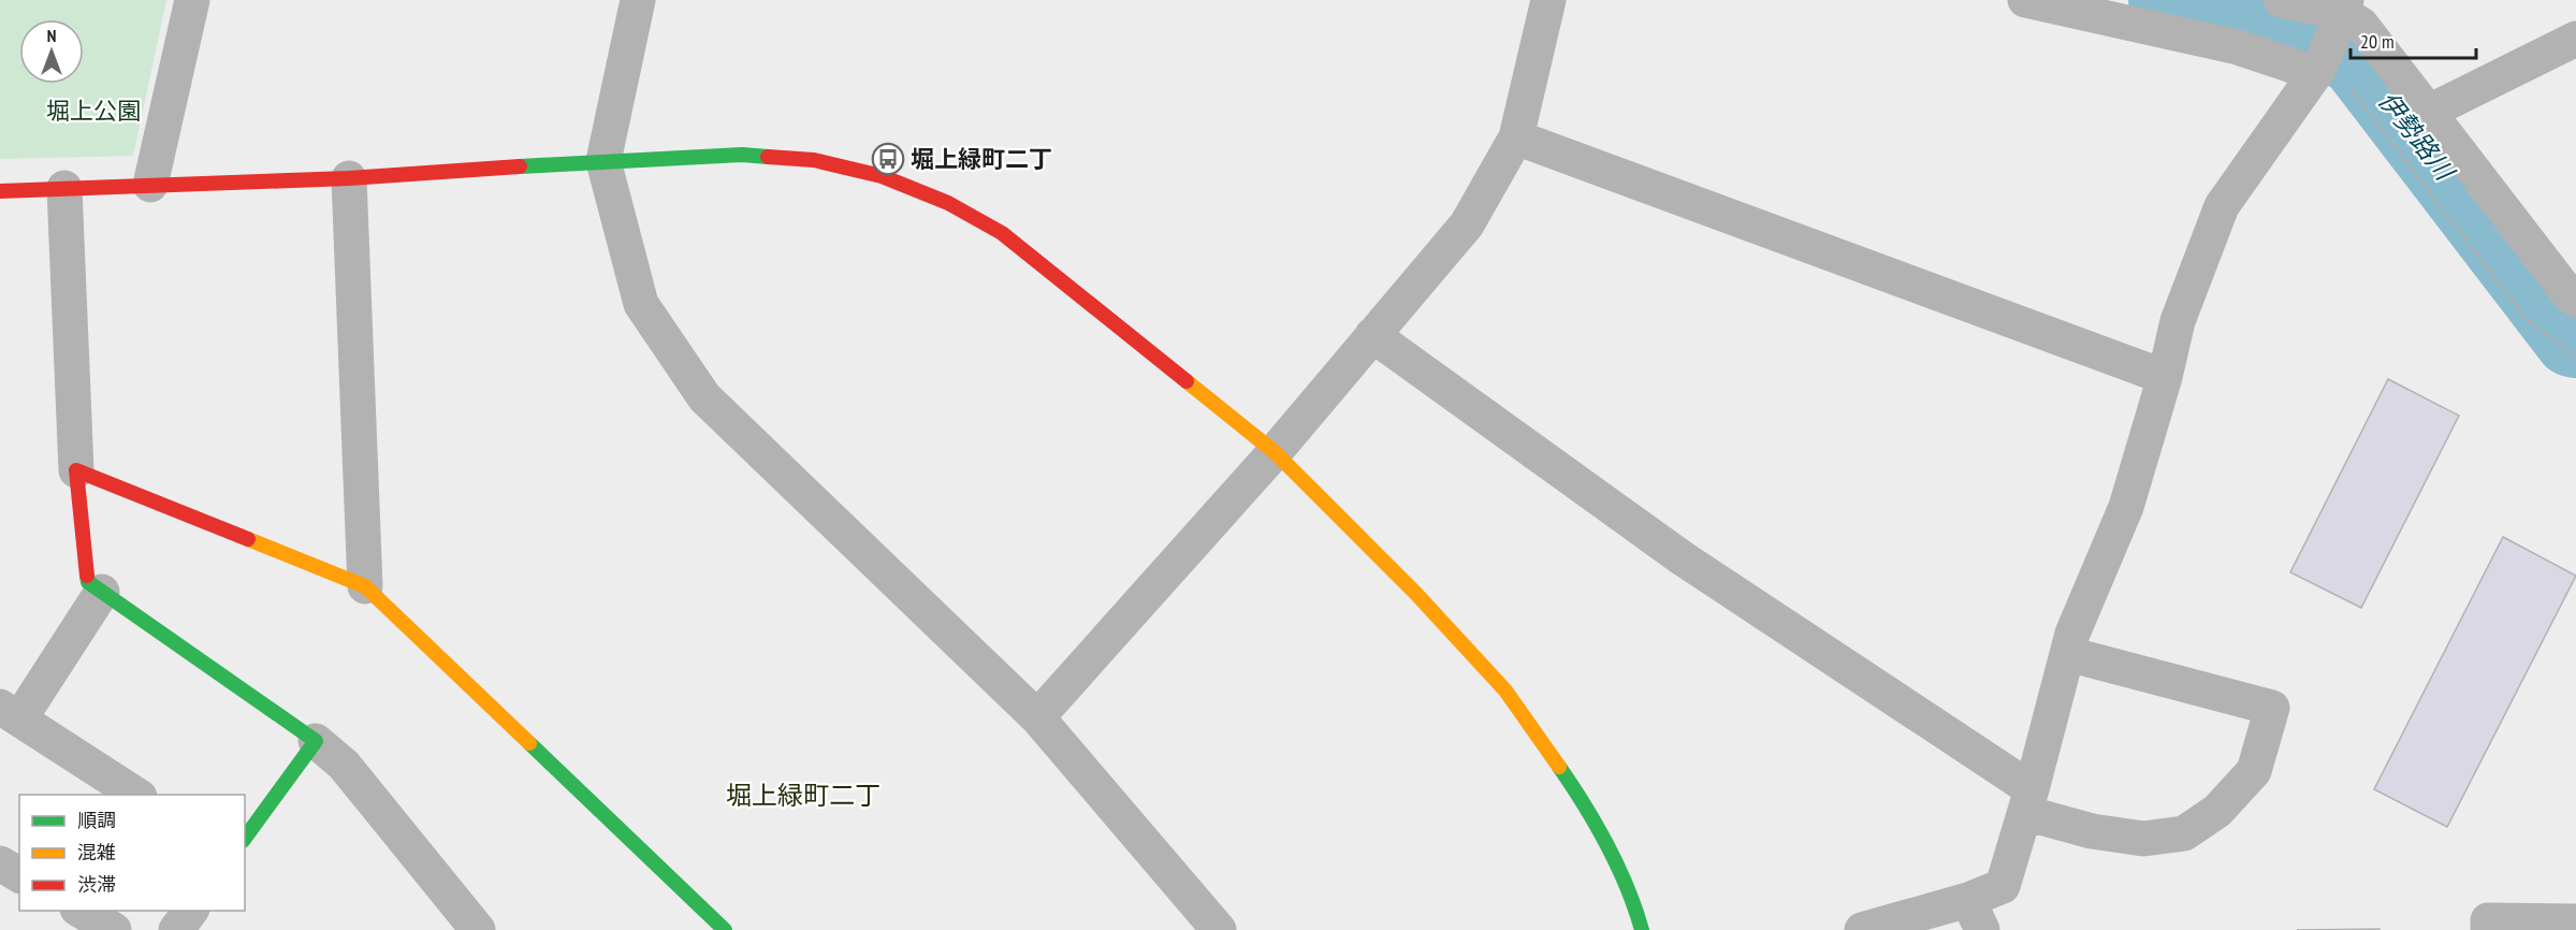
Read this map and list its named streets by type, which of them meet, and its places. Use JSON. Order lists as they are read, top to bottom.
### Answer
{
  "districts": ["堀上緑町二丁"],
  "water": ["伊勢路川"],
  "parks": ["堀上公園"],
  "places": {
    "bus stop": ["堀上緑町二丁"]
  },
  "legend": ["順調", "混雑", "渋滞"],
  "scale_bar": "20 m",
  "north": "top"
}
